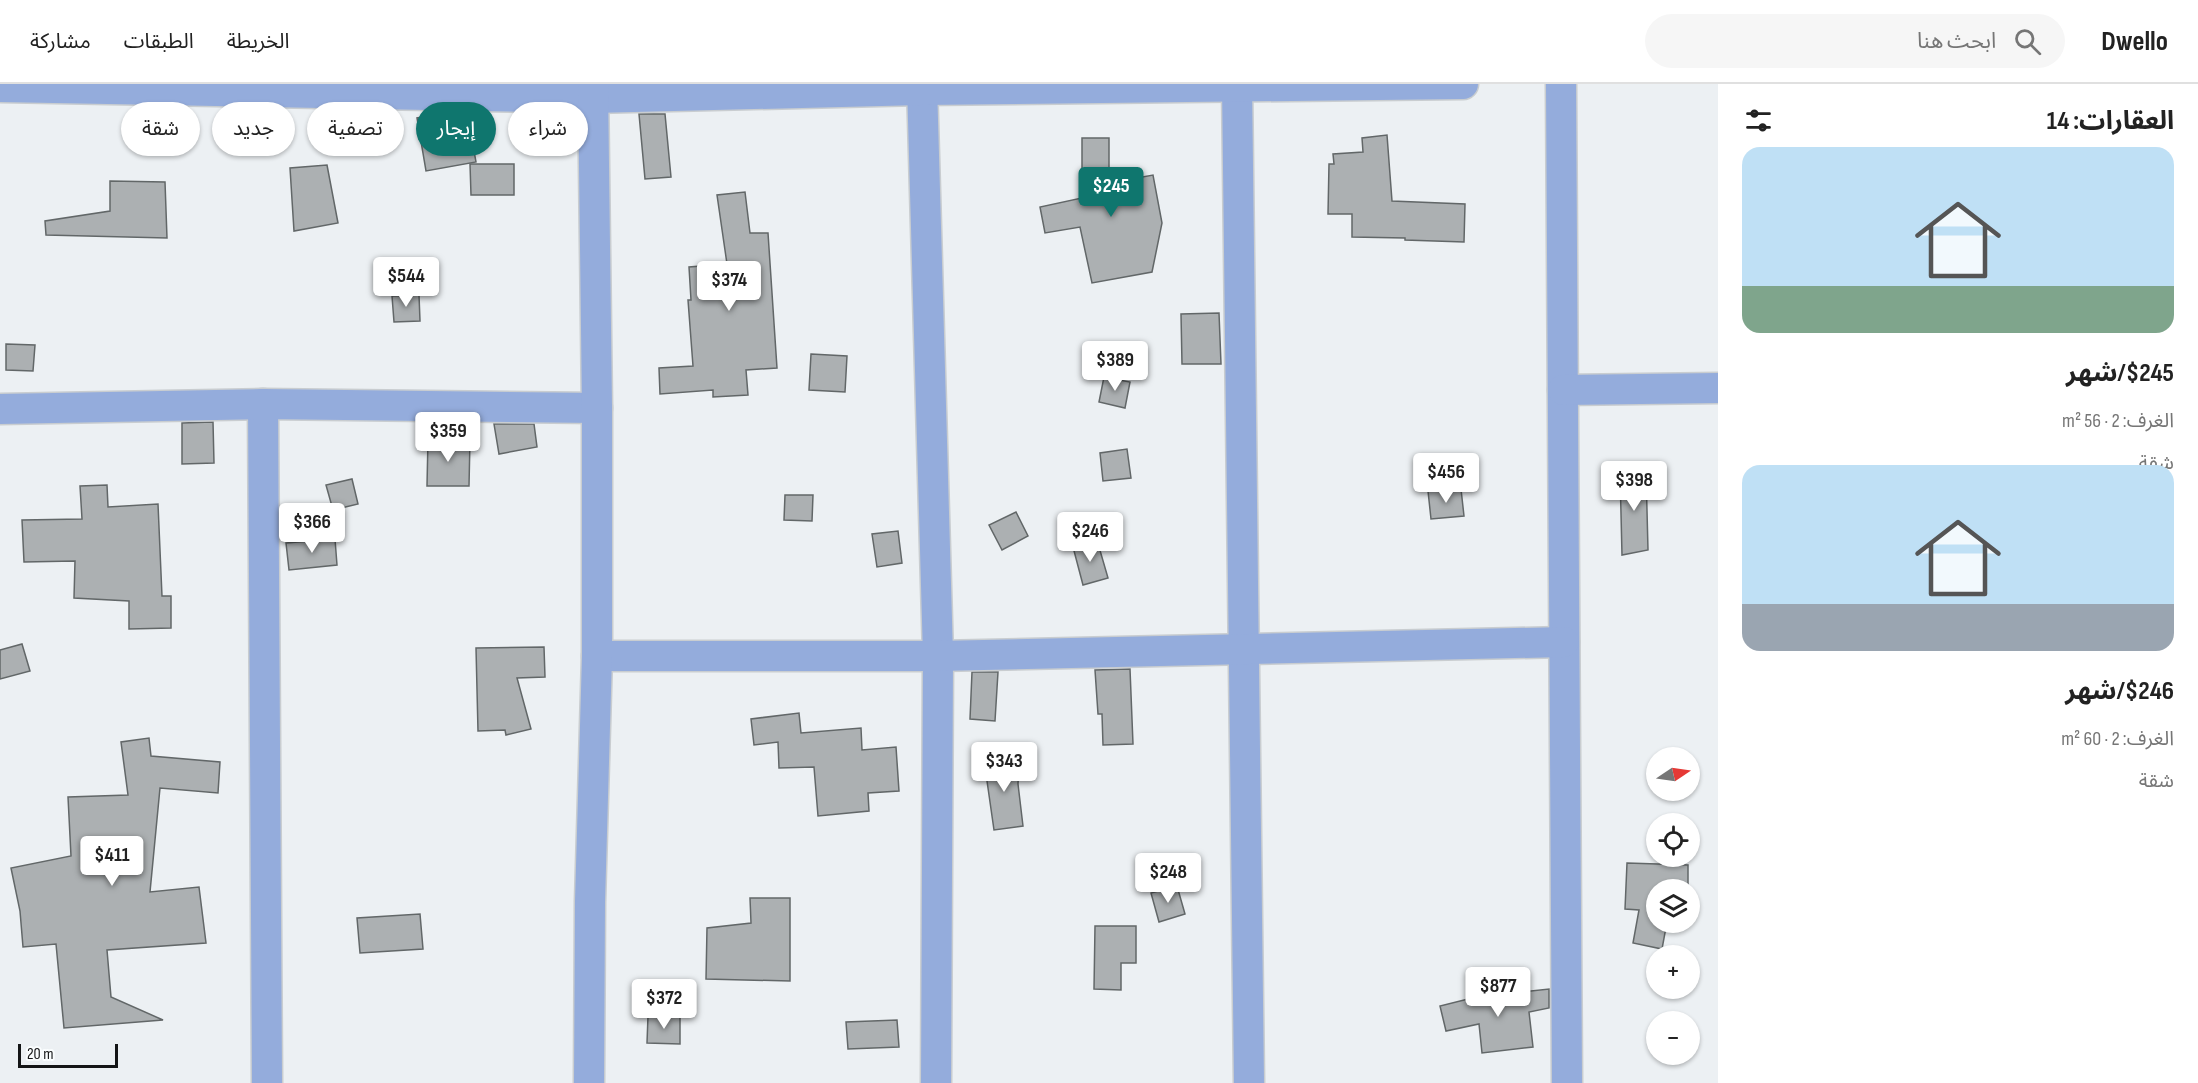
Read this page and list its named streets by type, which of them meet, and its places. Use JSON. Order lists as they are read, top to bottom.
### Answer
{
  "scale_bar": "20 m",
  "north": "right",
  "page": {
    "header": "Dwello",
    "search": "ابحث هنا",
    "nav": ["الخريطة", "الطبقات", "مشاركة"],
    "heading": "العقارات: 14",
    "chip": [
      "شراء",
      "إيجار",
      "تصفية",
      "جديد",
      "شقة"
    ],
    "list": [
      {
        "name": "$245/شهر",
        "note": "الغرف: 2 · 56 m² · شقة"
      },
      {
        "name": "$246/شهر",
        "note": "الغرف: 2 · 60 m² · شقة"
      }
    ],
    "price": [
      "$245",
      "$544",
      "$374",
      "$389",
      "$359",
      "$456",
      "$398",
      "$366",
      "$246",
      "$343",
      "$411",
      "$248",
      "$877",
      "$372"
    ],
    "map_buttons": ["+", "−"],
    "scale": "20 m"
  }
}
